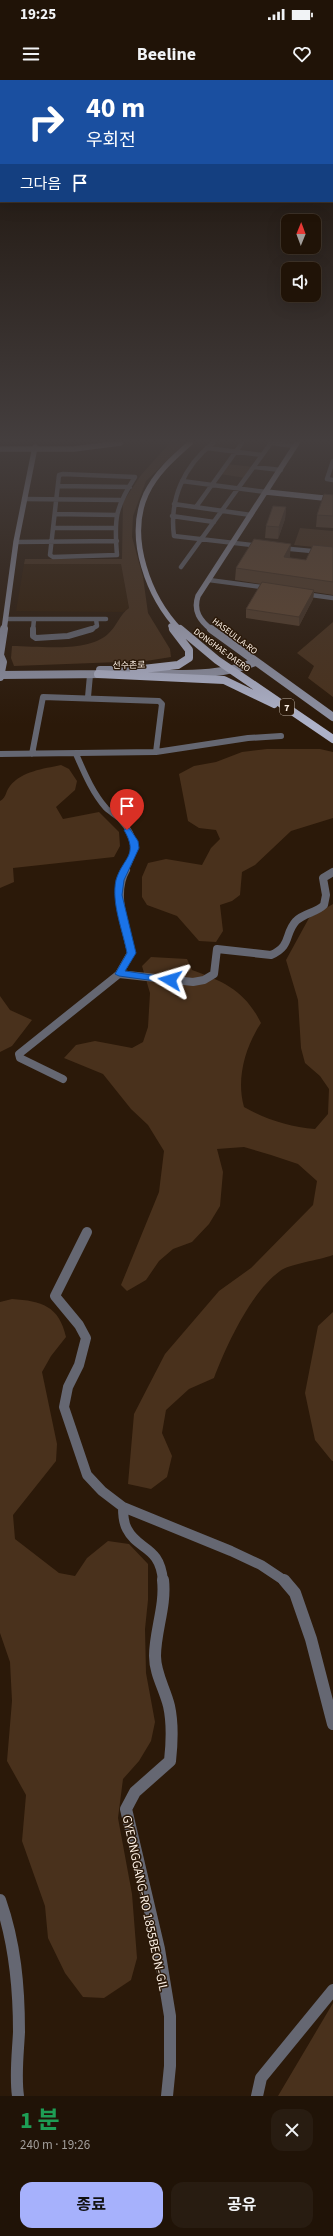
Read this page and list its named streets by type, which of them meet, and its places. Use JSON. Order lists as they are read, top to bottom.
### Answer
{
  "streets": {
    "main road": ["DONGHAE-DAERO", "7"],
    "street": ["HASEULLA-RO", "선수촌로", "GYEONGGANG-RO 1855BEON-GIL"]
  },
  "crossings": [
    ["HASEULLA-RO", "선수촌로"]
  ],
  "north": "top",
  "page": {
    "status": "19:25",
    "header": "Beeline",
    "turn": ["40 m", "우회전"],
    "then": "그다음",
    "heading": ["1 분", "240 m · 19:26"],
    "buttons": ["종료", "공유"]
  }
}
